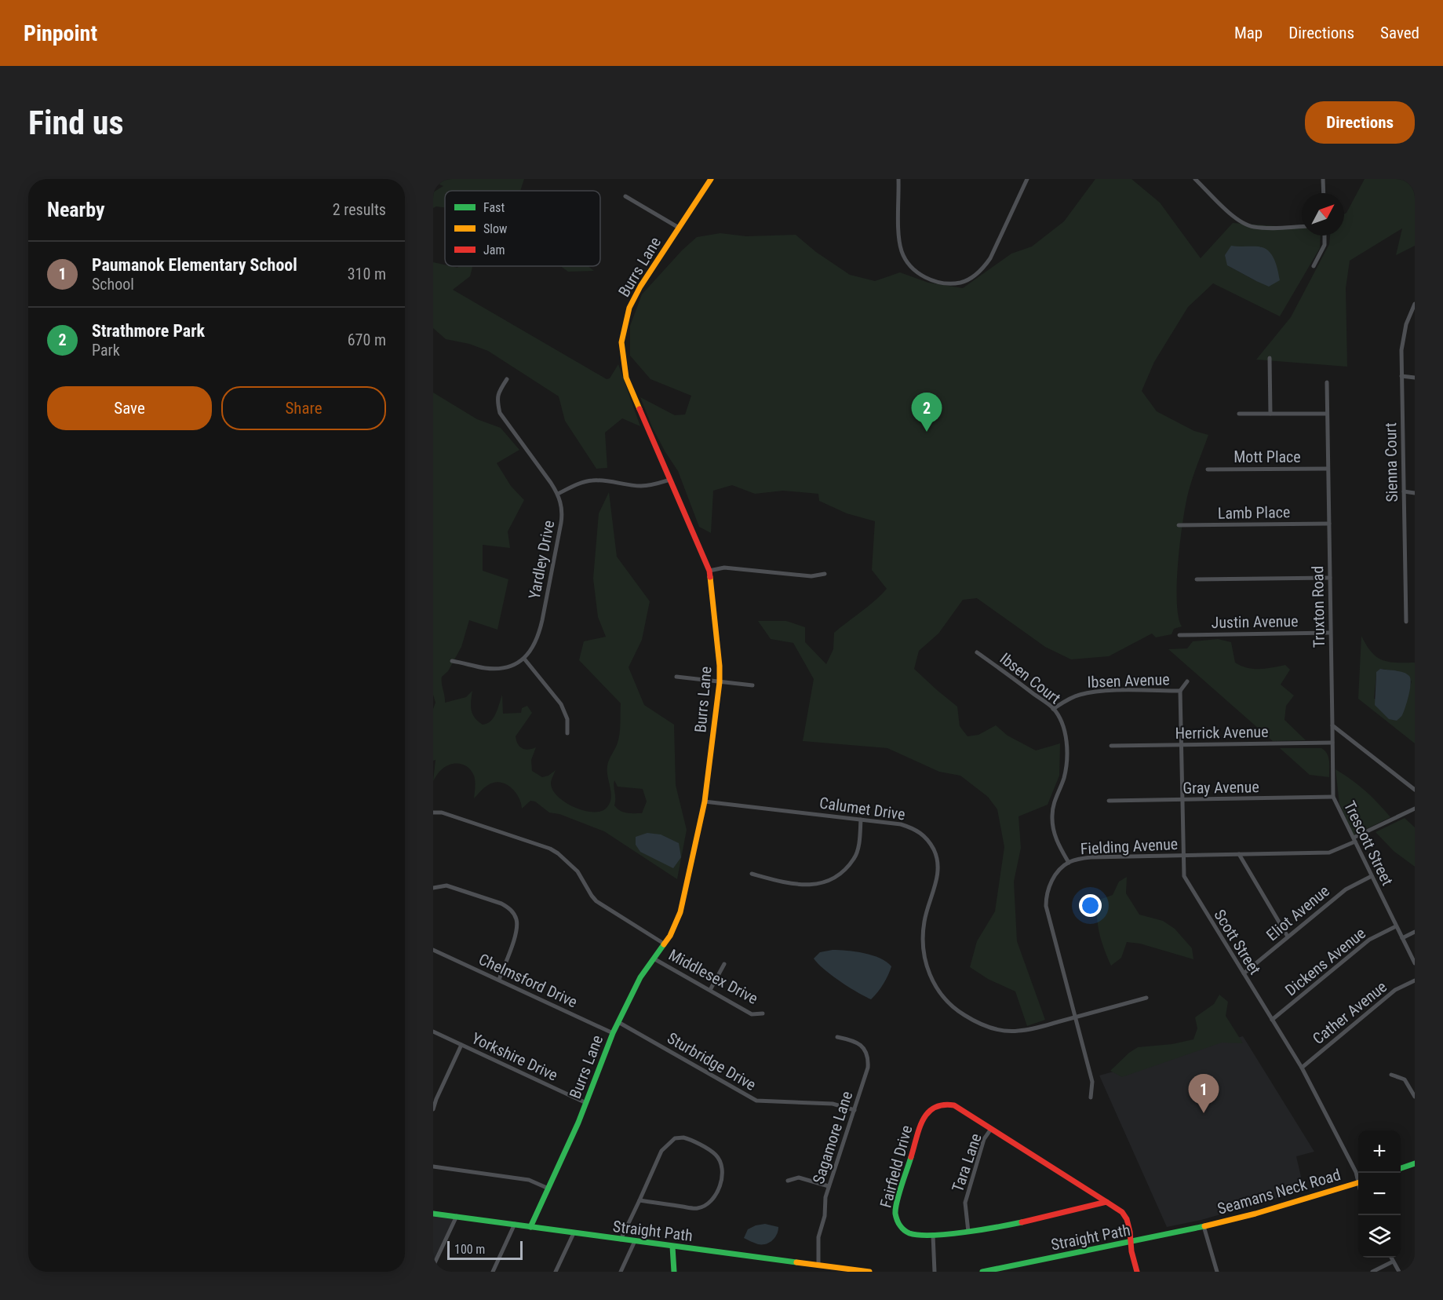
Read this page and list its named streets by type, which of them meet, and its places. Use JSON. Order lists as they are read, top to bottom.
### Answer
{
  "streets": {
    "street": [
      "Burrs Lane",
      "Mott Place",
      "Sienna Court",
      "Lamb Place",
      "Yardley Drive",
      "Truxton Road",
      "Justin Avenue",
      "Ibsen Court",
      "Ibsen Avenue",
      "Herrick Avenue",
      "Gray Avenue",
      "Calumet Drive",
      "Trescott Street",
      "Fielding Avenue",
      "Eliot Avenue",
      "Scott Street",
      "Dickens Avenue",
      "Middlesex Drive",
      "Chelmsford Drive",
      "Cather Avenue",
      "Yorkshire Drive",
      "Sturbridge Drive",
      "Sagamore Lane",
      "Tara Lane",
      "Fairfield Drive",
      "Seamans Neck Road",
      "Straight Path"
    ]
  },
  "crossings": [
    ["Burrs Lane", "Calumet Drive"],
    ["Burrs Lane", "Middlesex Drive"],
    ["Burrs Lane", "Chelmsford Drive"],
    ["Burrs Lane", "Yorkshire Drive"],
    ["Burrs Lane", "Sturbridge Drive"],
    ["Burrs Lane", "Straight Path"],
    ["Mott Place", "Truxton Road"],
    ["Lamb Place", "Truxton Road"],
    ["Truxton Road", "Justin Avenue"],
    ["Truxton Road", "Trescott Street"],
    ["Ibsen Court", "Ibsen Avenue"],
    ["Ibsen Court", "Fielding Avenue"],
    ["Ibsen Avenue", "Scott Street"],
    ["Herrick Avenue", "Trescott Street"],
    ["Herrick Avenue", "Scott Street"],
    ["Gray Avenue", "Trescott Street"],
    ["Gray Avenue", "Scott Street"],
    ["Calumet Drive", "Fielding Avenue"],
    ["Trescott Street", "Fielding Avenue"],
    ["Trescott Street", "Eliot Avenue"],
    ["Trescott Street", "Dickens Avenue"],
    ["Fielding Avenue", "Scott Street"],
    ["Eliot Avenue", "Scott Street"],
    ["Scott Street", "Dickens Avenue"],
    ["Scott Street", "Cather Avenue"],
    ["Sturbridge Drive", "Sagamore Lane"],
    ["Sagamore Lane", "Straight Path"],
    ["Tara Lane", "Fairfield Drive"],
    ["Fairfield Drive", "Straight Path"],
    ["Seamans Neck Road", "Straight Path"]
  ],
  "legend": ["Fast", "Slow", "Jam"],
  "scale_bar": "100 m",
  "north": "top right",
  "page": {
    "header": "Pinpoint",
    "nav": ["Map", "Directions", "Saved"],
    "buttons": [
      "Directions",
      ["Save", "Share"]
    ],
    "title": "Find us",
    "heading": ["Nearby", "2 results"],
    "list": [
      {
        "mark": "1",
        "name": "Paumanok Elementary School",
        "note": "School",
        "value": "310 m"
      },
      {
        "mark": "2",
        "name": "Strathmore Park",
        "note": "Park",
        "value": "670 m"
      }
    ],
    "pins": ["2", "1"],
    "map_buttons": ["+", "−"],
    "scale": "100 m"
  }
}
